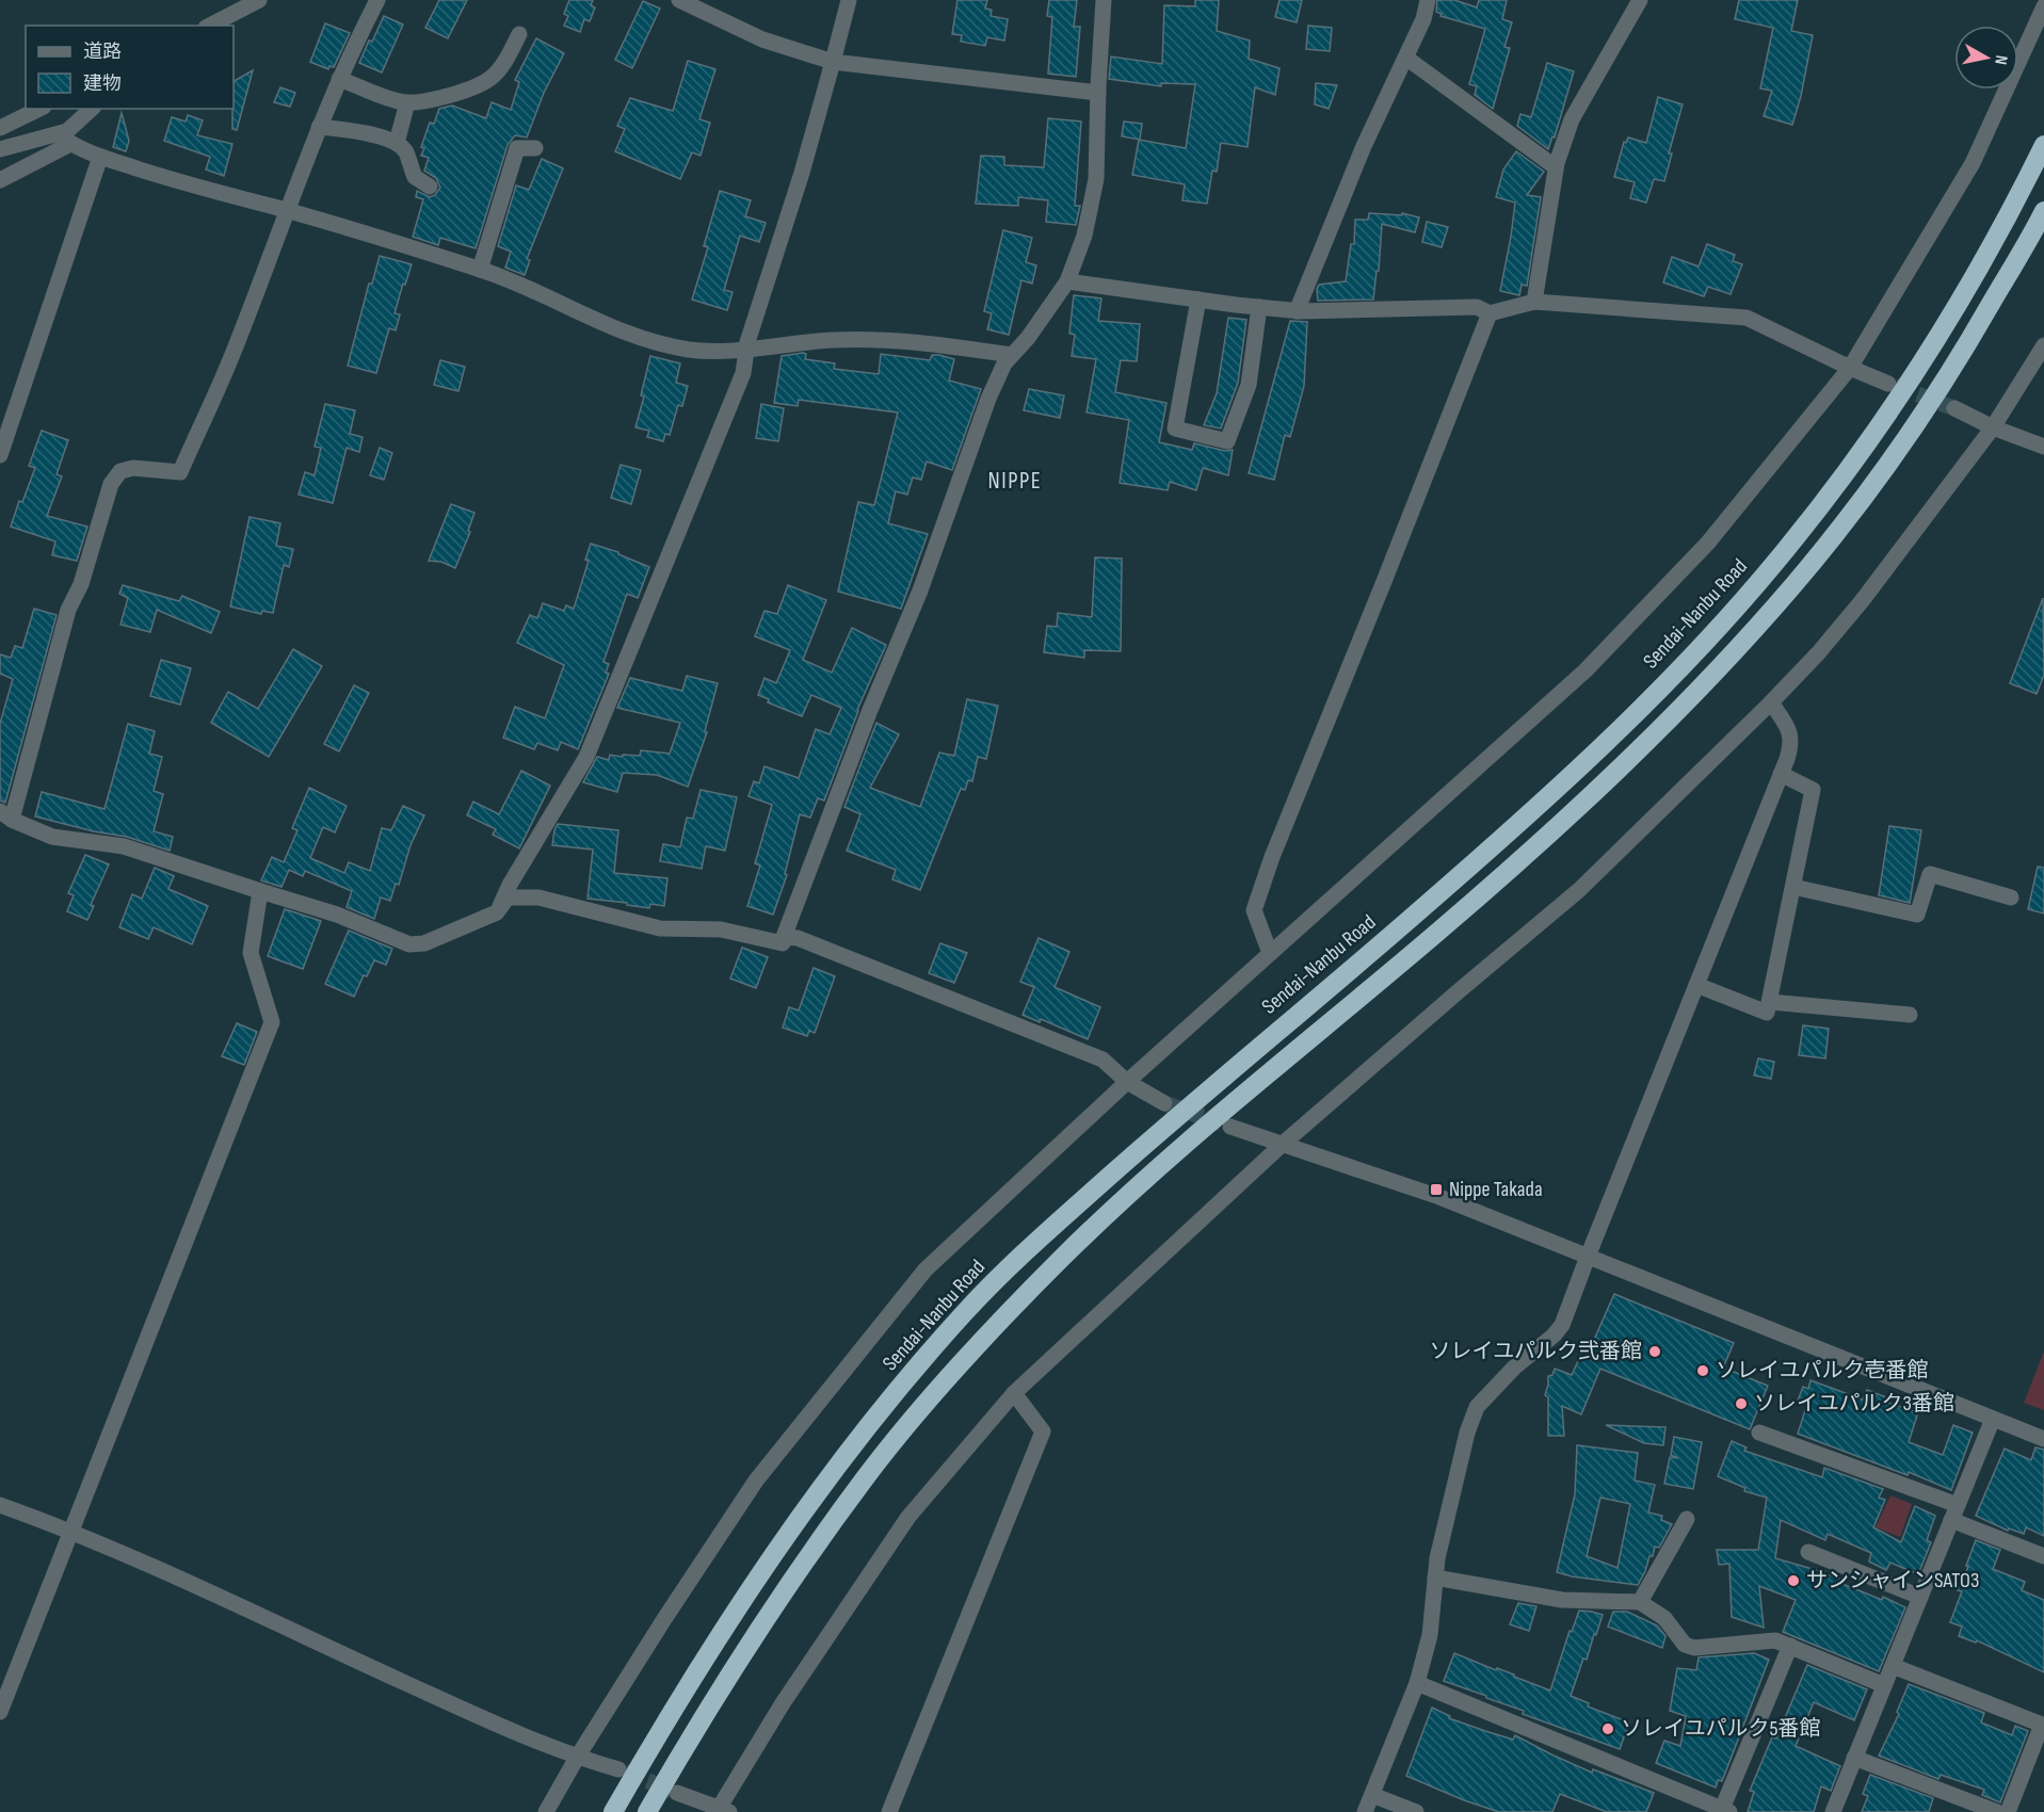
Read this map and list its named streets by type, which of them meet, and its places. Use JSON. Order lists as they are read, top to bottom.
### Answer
{
  "streets": {
    "highway": ["Sendai-Nanbu Road"]
  },
  "districts": ["NIPPE"],
  "places": {
    "transit": ["Nippe Takada"],
    "other": [
      "ソレイユパルク弐番館",
      "ソレイユパルク壱番館",
      "ソレイユパルク3番館",
      "サンシャインSATO3",
      "ソレイユパルク5番館"
    ]
  },
  "legend": ["道路", "建物"],
  "north": "right"
}
